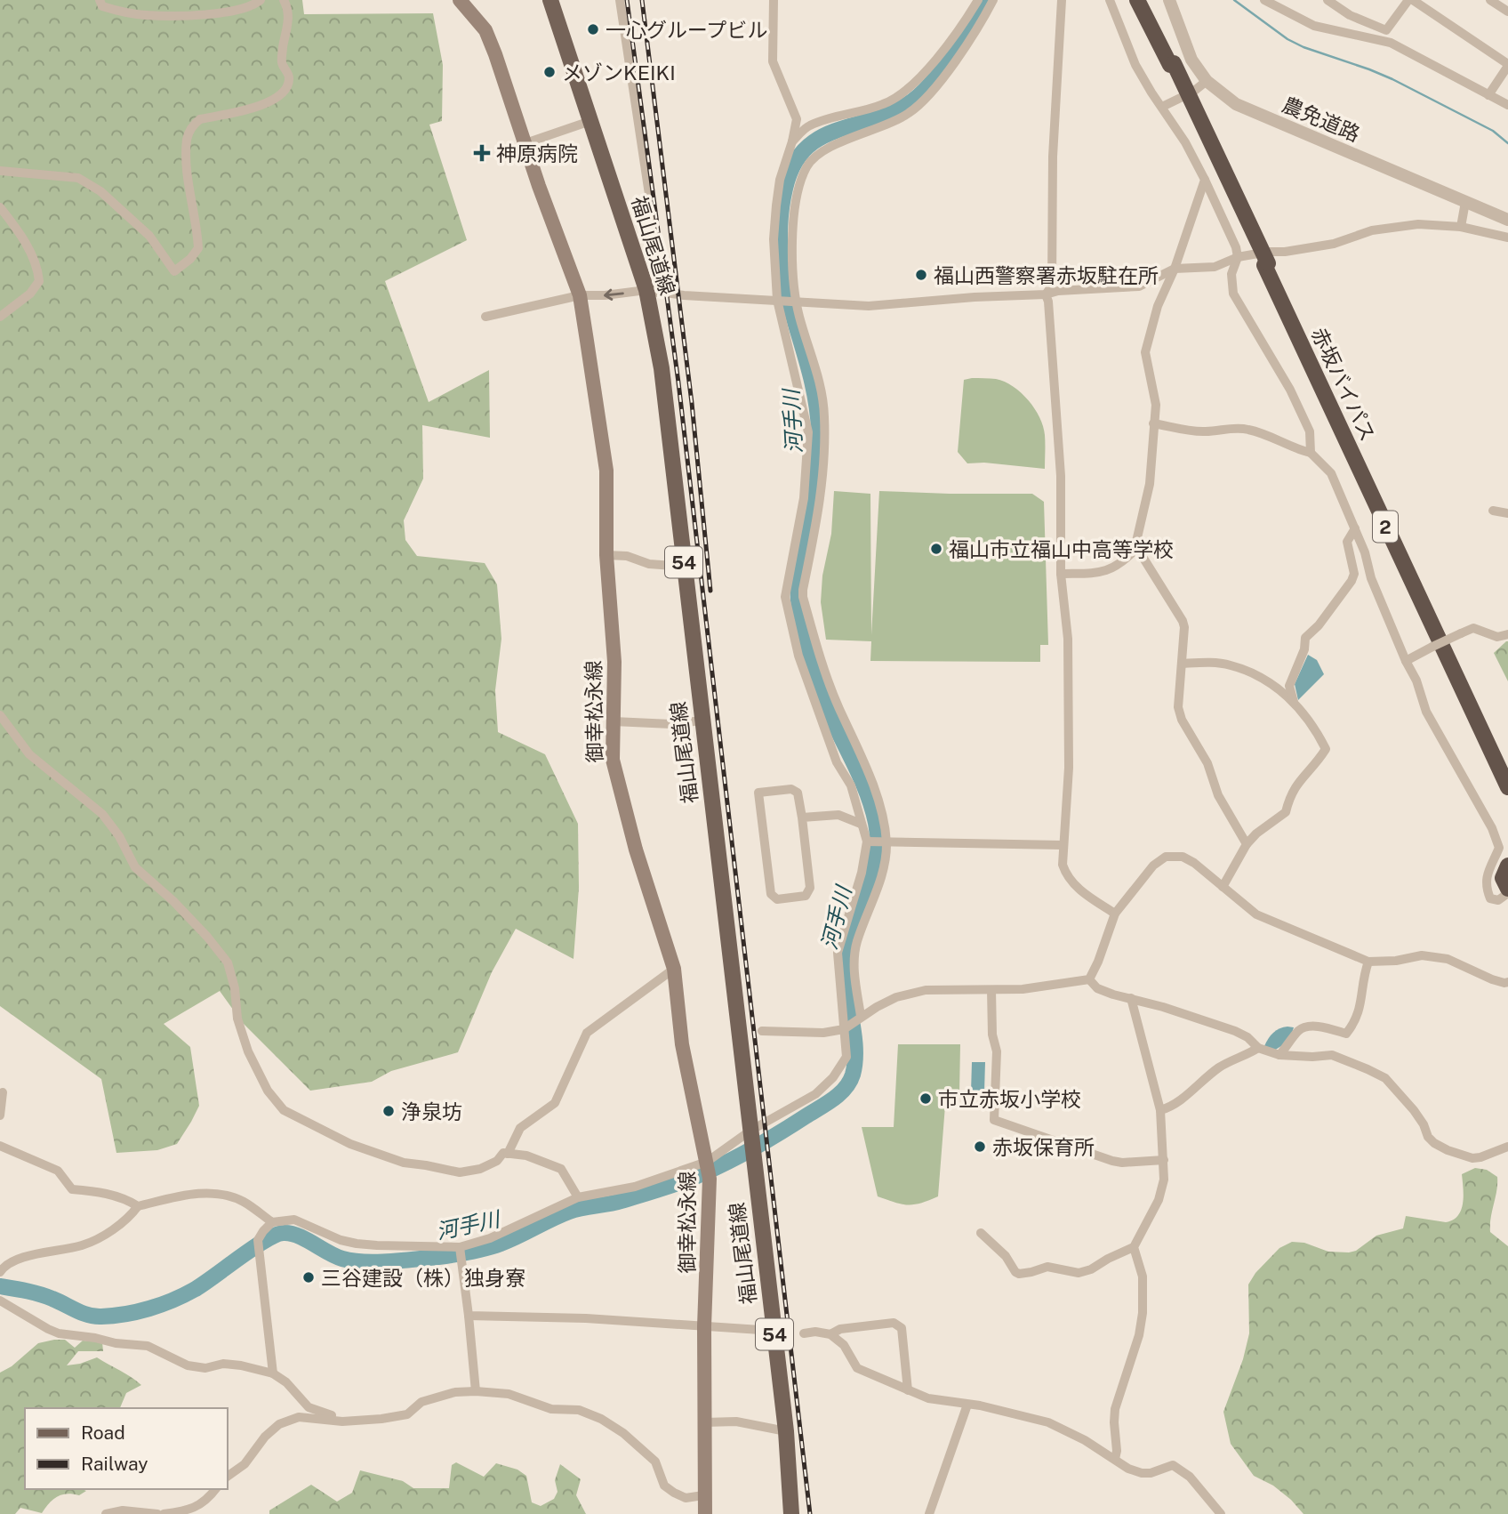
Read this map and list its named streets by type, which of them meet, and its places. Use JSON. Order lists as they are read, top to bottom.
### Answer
{
  "streets": {
    "highway": ["赤坂バイパス", "2"],
    "main road": ["福山尾道線", "54", "御幸松永線"],
    "street": ["農免道路"]
  },
  "water": ["河手川"],
  "places": {
    "other": [
      "一心グループビル",
      "メゾンKEIKI",
      "福山西警察署赤坂駐在所",
      "福山市立福山中高等学校",
      "市立赤坂小学校",
      "浄泉坊",
      "赤坂保育所",
      "三谷建設（株）独身寮"
    ],
    "health": ["神原病院"]
  },
  "legend": ["Road", "Railway"]
}
